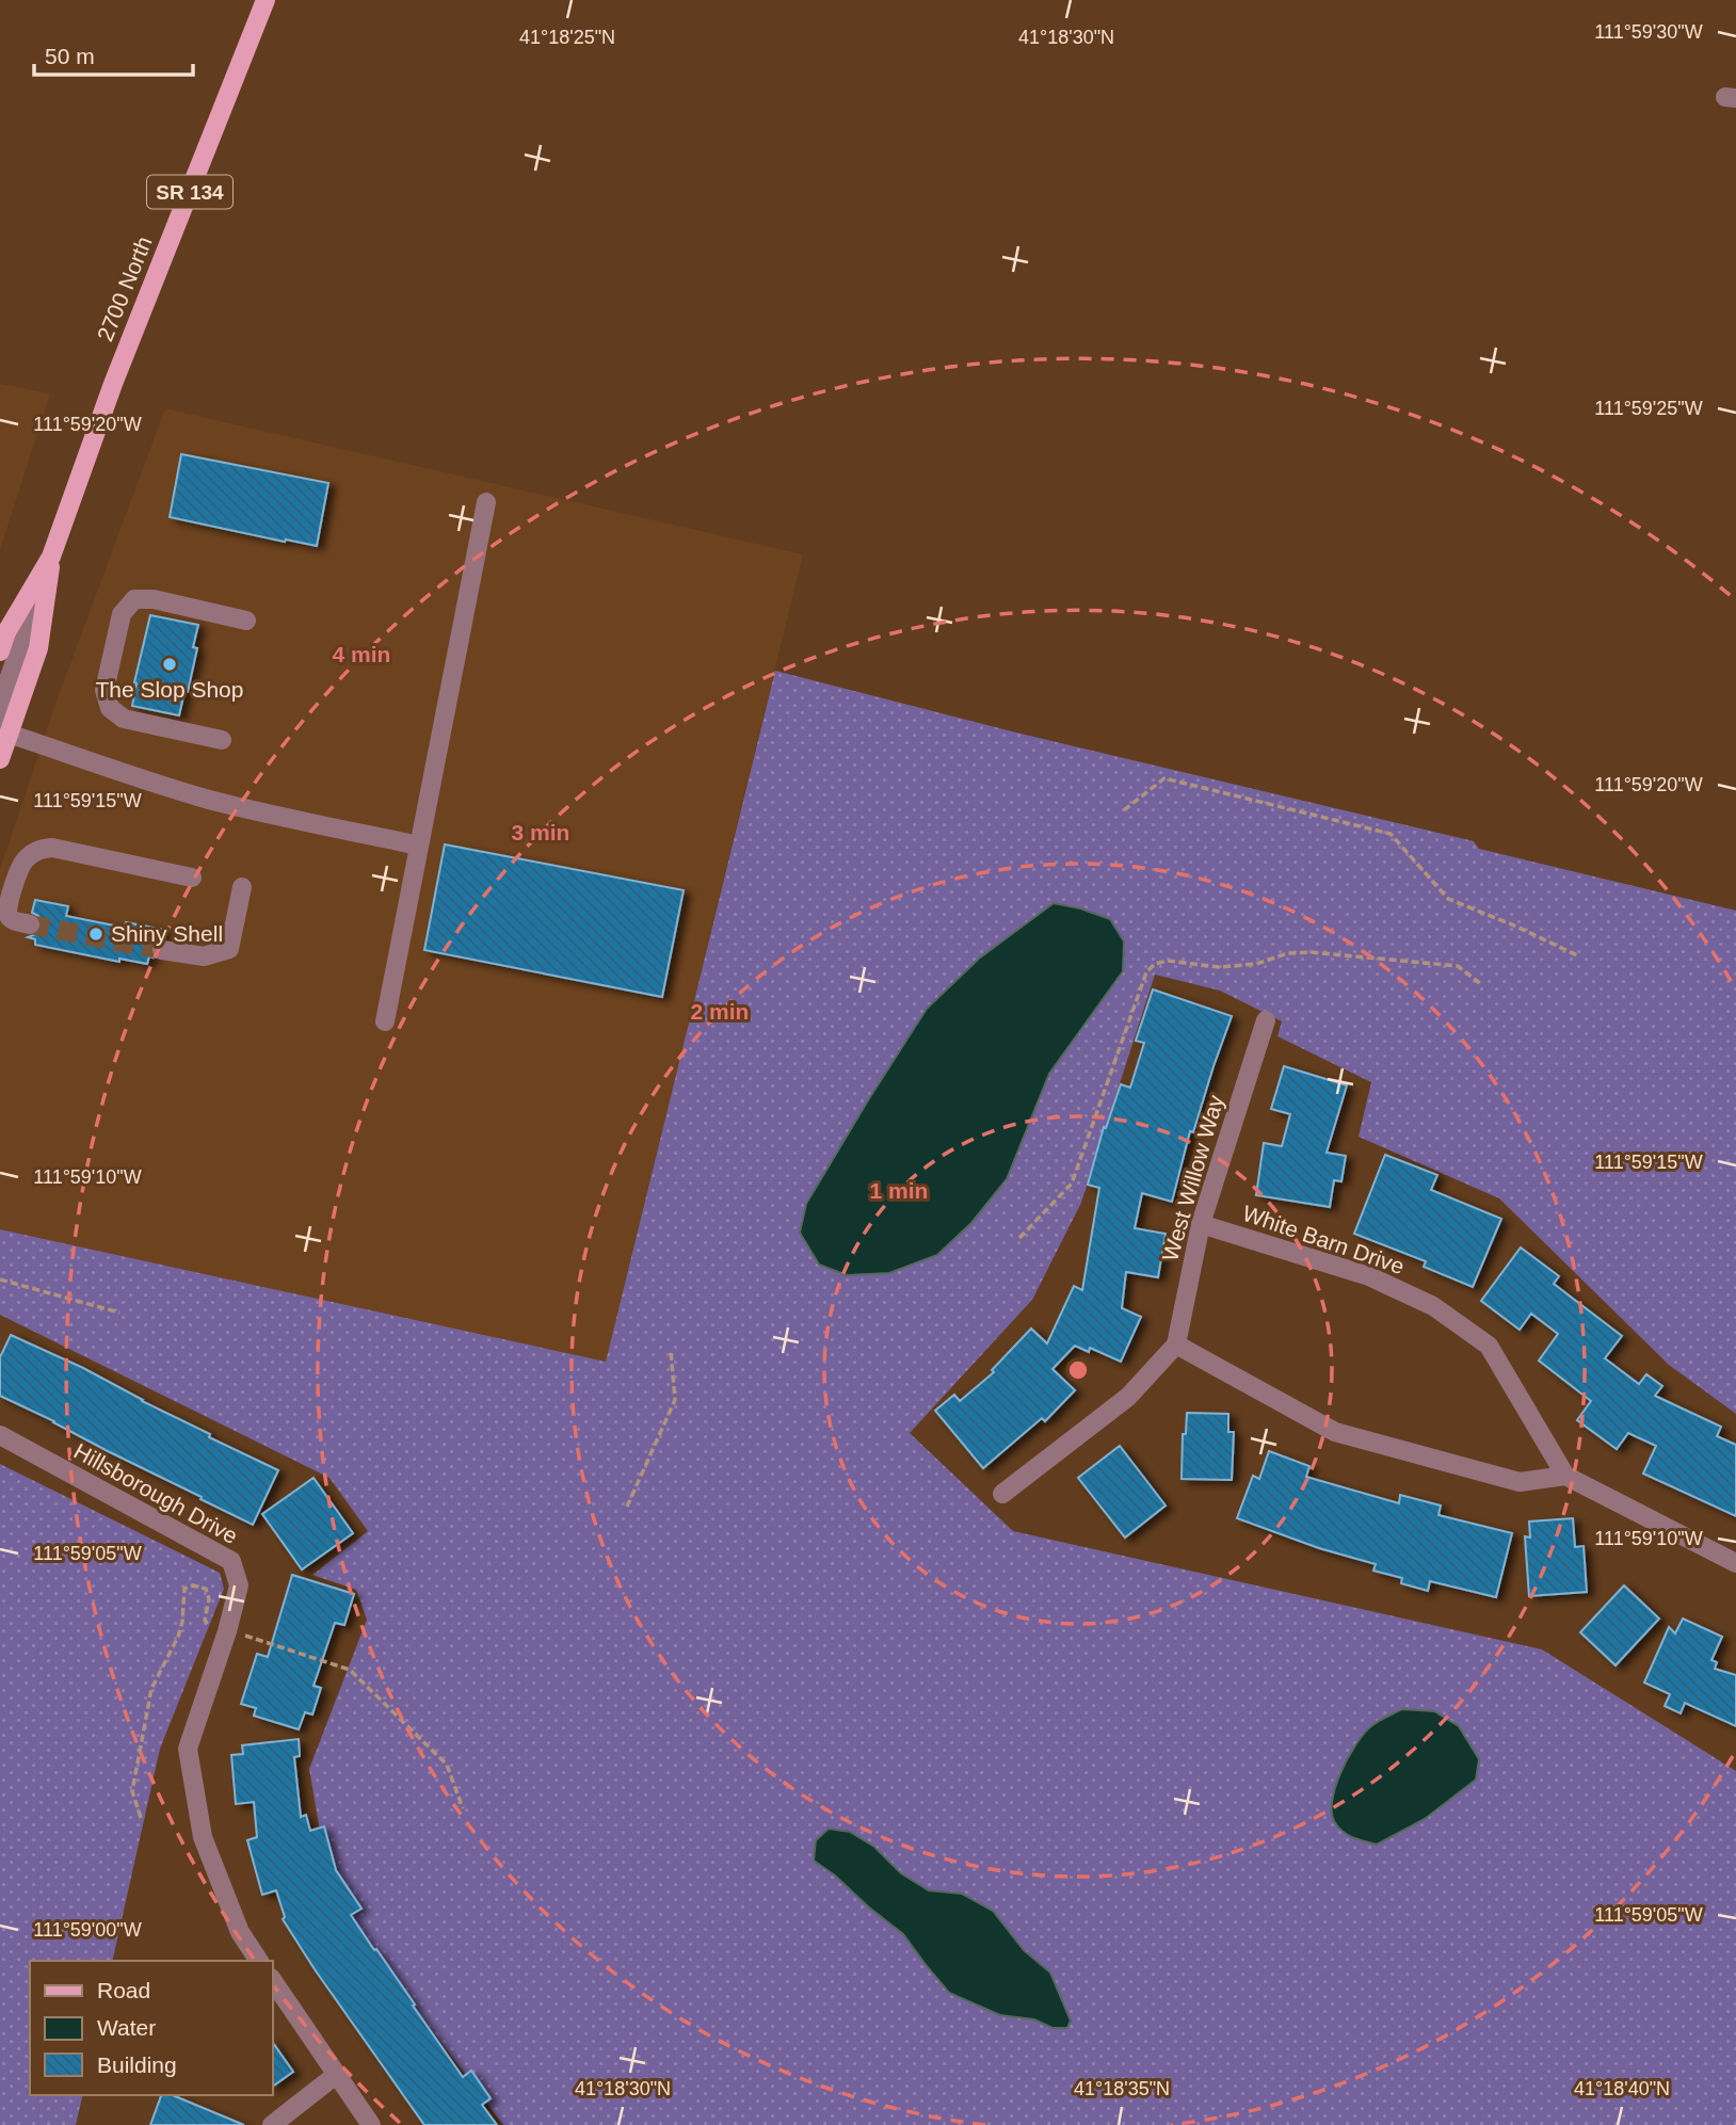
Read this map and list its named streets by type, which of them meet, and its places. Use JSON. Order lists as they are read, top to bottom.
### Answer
{
  "streets": {
    "main road": ["SR 134", "2700 North"],
    "street": ["West Willow Way", "White Barn Drive", "Hillsborough Drive"]
  },
  "crossings": [
    ["West Willow Way", "White Barn Drive"]
  ],
  "places": ["The Slop Shop", "Shiny Shell"],
  "legend": ["Road", "Water", "Building"],
  "scale_bar": "50 m",
  "coordinates": [
    "111°59'30\"W",
    "41°18'25\"N",
    "41°18'30\"N",
    "111°59'25\"W",
    "111°59'20\"W",
    "111°59'15\"W",
    "111°59'10\"W",
    "111°59'05\"W",
    "111°59'00\"W",
    "41°18'35\"N",
    "41°18'40\"N"
  ],
  "rings": [
    "4 min",
    "3 min",
    "2 min",
    "1 min"
  ]
}
